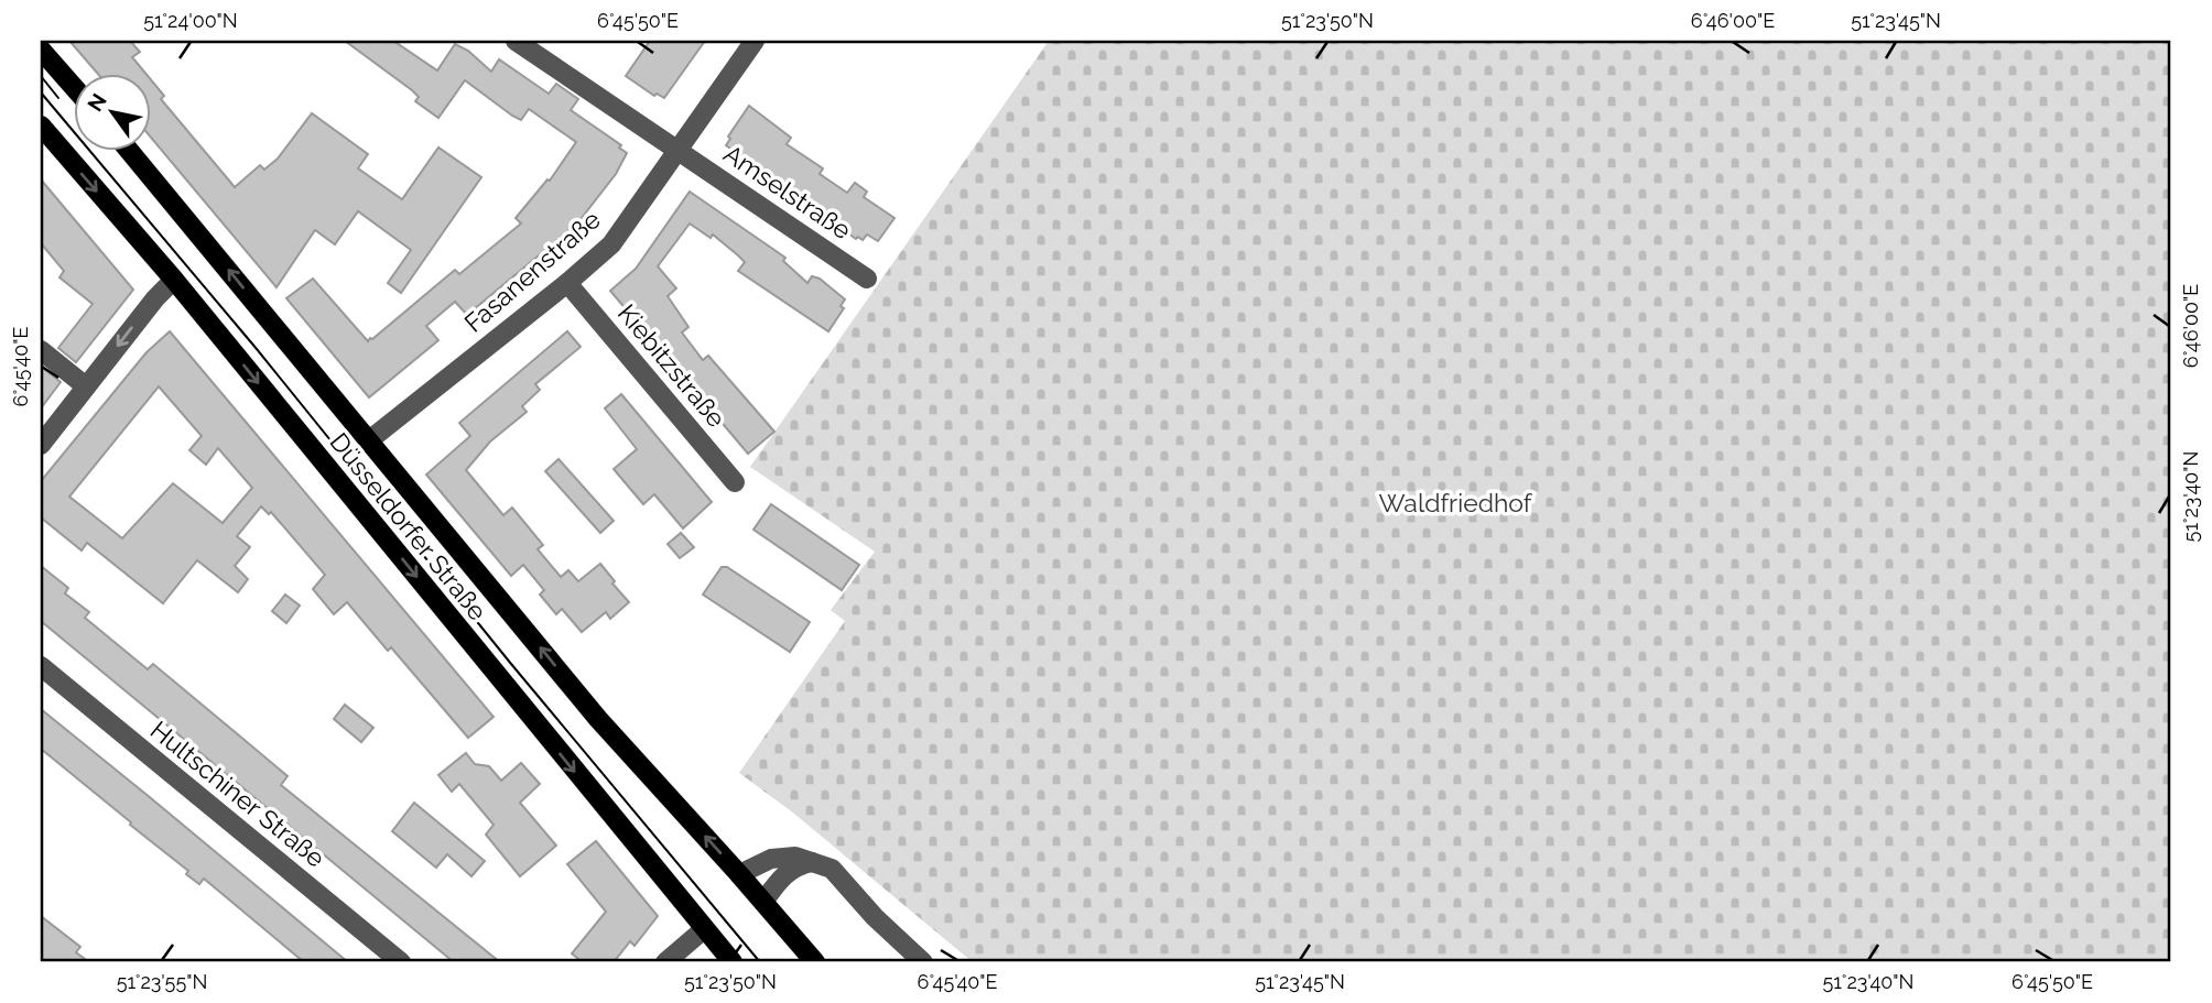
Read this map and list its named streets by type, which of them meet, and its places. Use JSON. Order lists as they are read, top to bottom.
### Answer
{
  "streets": {
    "main road": ["Düsseldorfer Straße"],
    "street": [
      "Amselstraße",
      "Fasanenstraße",
      "Kiebitzstraße",
      "Hultschiner Straße"
    ]
  },
  "crossings": [
    ["Amselstraße", "Fasanenstraße"],
    ["Fasanenstraße", "Kiebitzstraße"],
    ["Fasanenstraße", "Düsseldorfer Straße"]
  ],
  "parks": ["Waldfriedhof"],
  "north": "top left",
  "coordinates": [
    "51°24'00\"N",
    "6°45'50\"E",
    "51°23'50\"N",
    "6°46'00\"E",
    "51°23'45\"N",
    "6°45'40\"E",
    "51°23'40\"N",
    "51°23'55\"N"
  ]
}
